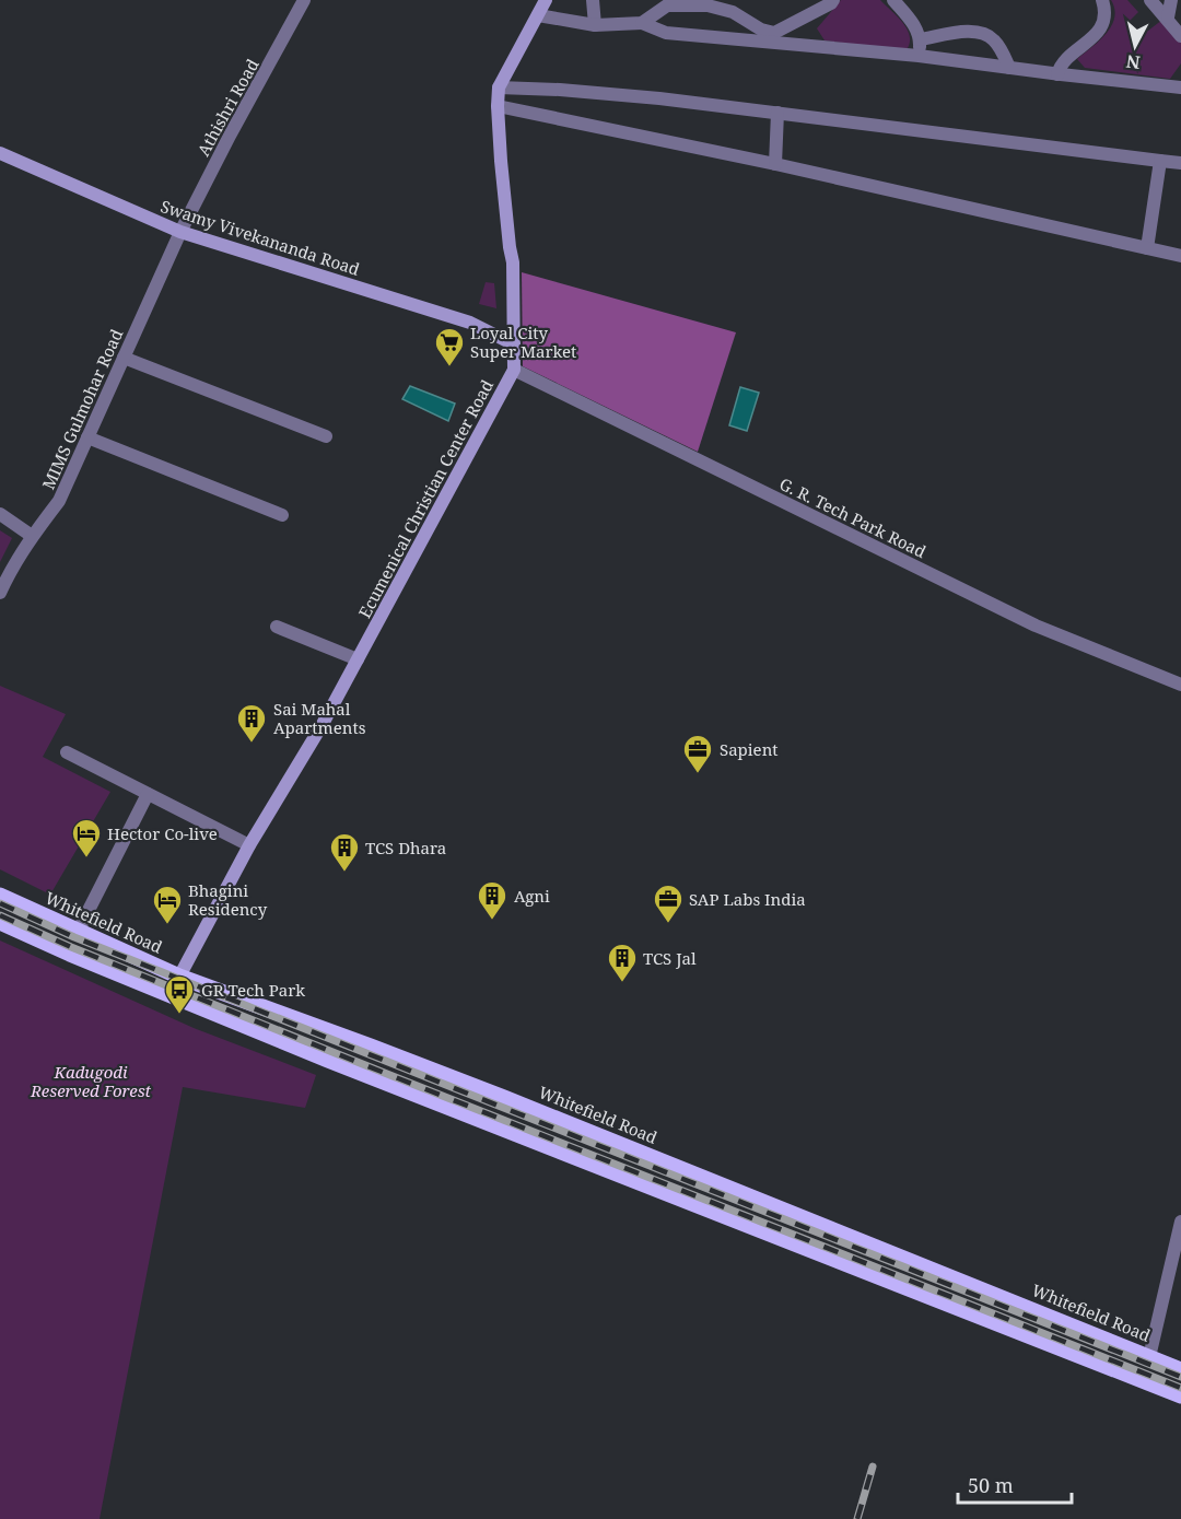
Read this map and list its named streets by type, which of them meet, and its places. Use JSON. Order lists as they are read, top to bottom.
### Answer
{
  "streets": {
    "main road": ["Whitefield Road"],
    "street": [
      "Athishri Road",
      "Swamy Vivekananda Road",
      "MIMS Gulmohar Road",
      "Ecumenical Christian Center Road",
      "G. R. Tech Park Road"
    ]
  },
  "crossings": [
    ["Athishri Road", "Swamy Vivekananda Road"],
    ["Athishri Road", "MIMS Gulmohar Road"],
    ["Swamy Vivekananda Road", "MIMS Gulmohar Road"],
    ["Swamy Vivekananda Road", "Ecumenical Christian Center Road"],
    ["Ecumenical Christian Center Road", "G. R. Tech Park Road"],
    ["Ecumenical Christian Center Road", "Whitefield Road"]
  ],
  "parks": ["Kadugodi Reserved Forest"],
  "places": {
    "supermarket": ["Loyal City Super Market"],
    "building": [
      "Sai Mahal Apartments",
      "TCS Dhara",
      "Agni",
      "TCS Jal"
    ],
    "office": ["Sapient", "SAP Labs India"],
    "hotel": ["Hector Co-live", "Bhagini Residency"],
    "bus stop": ["GR Tech Park"]
  },
  "scale_bar": "50 m",
  "north": "bottom"
}
